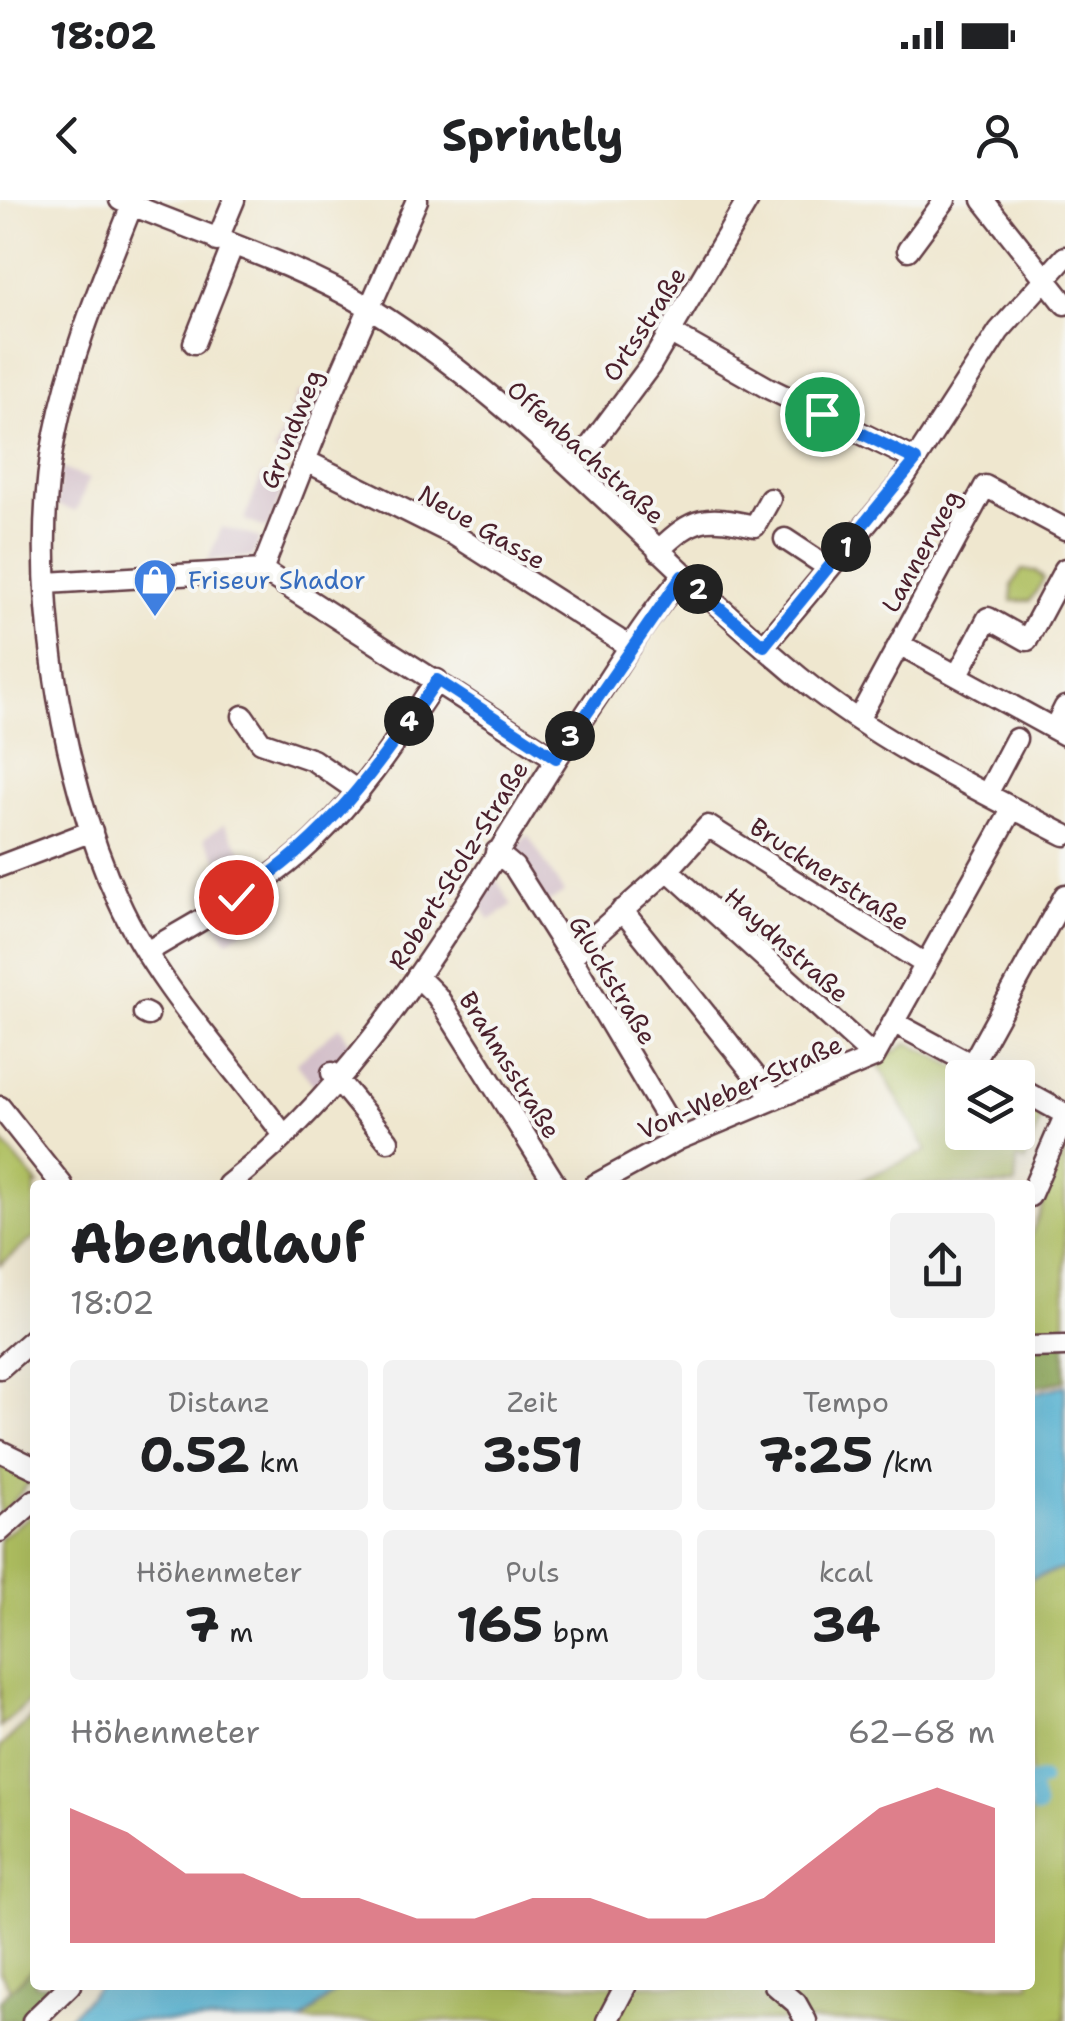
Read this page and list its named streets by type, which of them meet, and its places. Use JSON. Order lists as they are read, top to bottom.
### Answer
{
  "streets": {
    "street": [
      "Ortsstraße",
      "Grundweg",
      "Offenbachstraße",
      "Neue Gasse",
      "Lannerweg",
      "Robert-Stolz-Straße",
      "Brucknerstraße",
      "Haydnstraße",
      "Gluckstraße",
      "Brahmsstraße",
      "Von-Weber-Straße"
    ]
  },
  "crossings": [
    ["Ortsstraße", "Offenbachstraße"],
    ["Grundweg", "Offenbachstraße"],
    ["Grundweg", "Neue Gasse"],
    ["Offenbachstraße", "Lannerweg"],
    ["Offenbachstraße", "Robert-Stolz-Straße"],
    ["Offenbachstraße", "Von-Weber-Straße"],
    ["Neue Gasse", "Robert-Stolz-Straße"],
    ["Robert-Stolz-Straße", "Gluckstraße"],
    ["Robert-Stolz-Straße", "Brahmsstraße"],
    ["Brucknerstraße", "Haydnstraße"],
    ["Brucknerstraße", "Von-Weber-Straße"],
    ["Haydnstraße", "Von-Weber-Straße"],
    ["Gluckstraße", "Von-Weber-Straße"]
  ],
  "places": {
    "shop": ["Friseur Shador"]
  },
  "page": {
    "status": "18:02",
    "header": "Sprintly",
    "pins": [
      "1",
      "2",
      "4",
      "3"
    ],
    "heading": ["Abendlauf", "18:02"],
    "stats": [
      ["Distanz", "0.52 km"],
      ["Zeit", "3:51"],
      ["Tempo", "7:25 /km"],
      ["Höhenmeter", "7 m"],
      ["Puls", "165 bpm"],
      ["kcal", "34"]
    ],
    "chart": ["Höhenmeter", "62–68 m"]
  }
}
